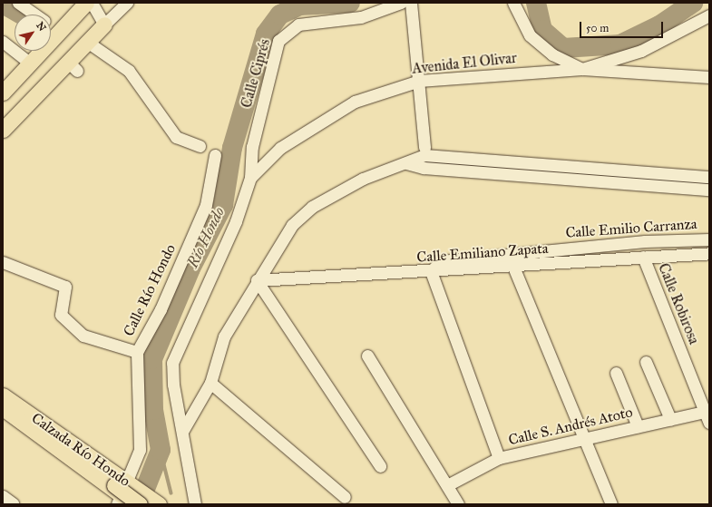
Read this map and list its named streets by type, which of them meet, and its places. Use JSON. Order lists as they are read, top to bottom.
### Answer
{
  "streets": {
    "main road": ["Calzada Río Hondo"],
    "street": [
      "Avenida El Olivar",
      "Calle Ciprés",
      "Calle Emilio Carranza",
      "Calle Emiliano Zapata",
      "Calle Río Hondo",
      "Calle Robirosa",
      "Calle S. Andrés Atoto"
    ]
  },
  "crossings": [
    ["Avenida El Olivar", "Calle Ciprés"],
    ["Calle Emilio Carranza", "Calle Emiliano Zapata"],
    ["Calle Emiliano Zapata", "Calle Robirosa"],
    ["Calle Río Hondo", "Calzada Río Hondo"],
    ["Calle Robirosa", "Calle S. Andrés Atoto"]
  ],
  "water": ["Río Hondo"],
  "scale_bar": "50 m",
  "north": "top right"
}
